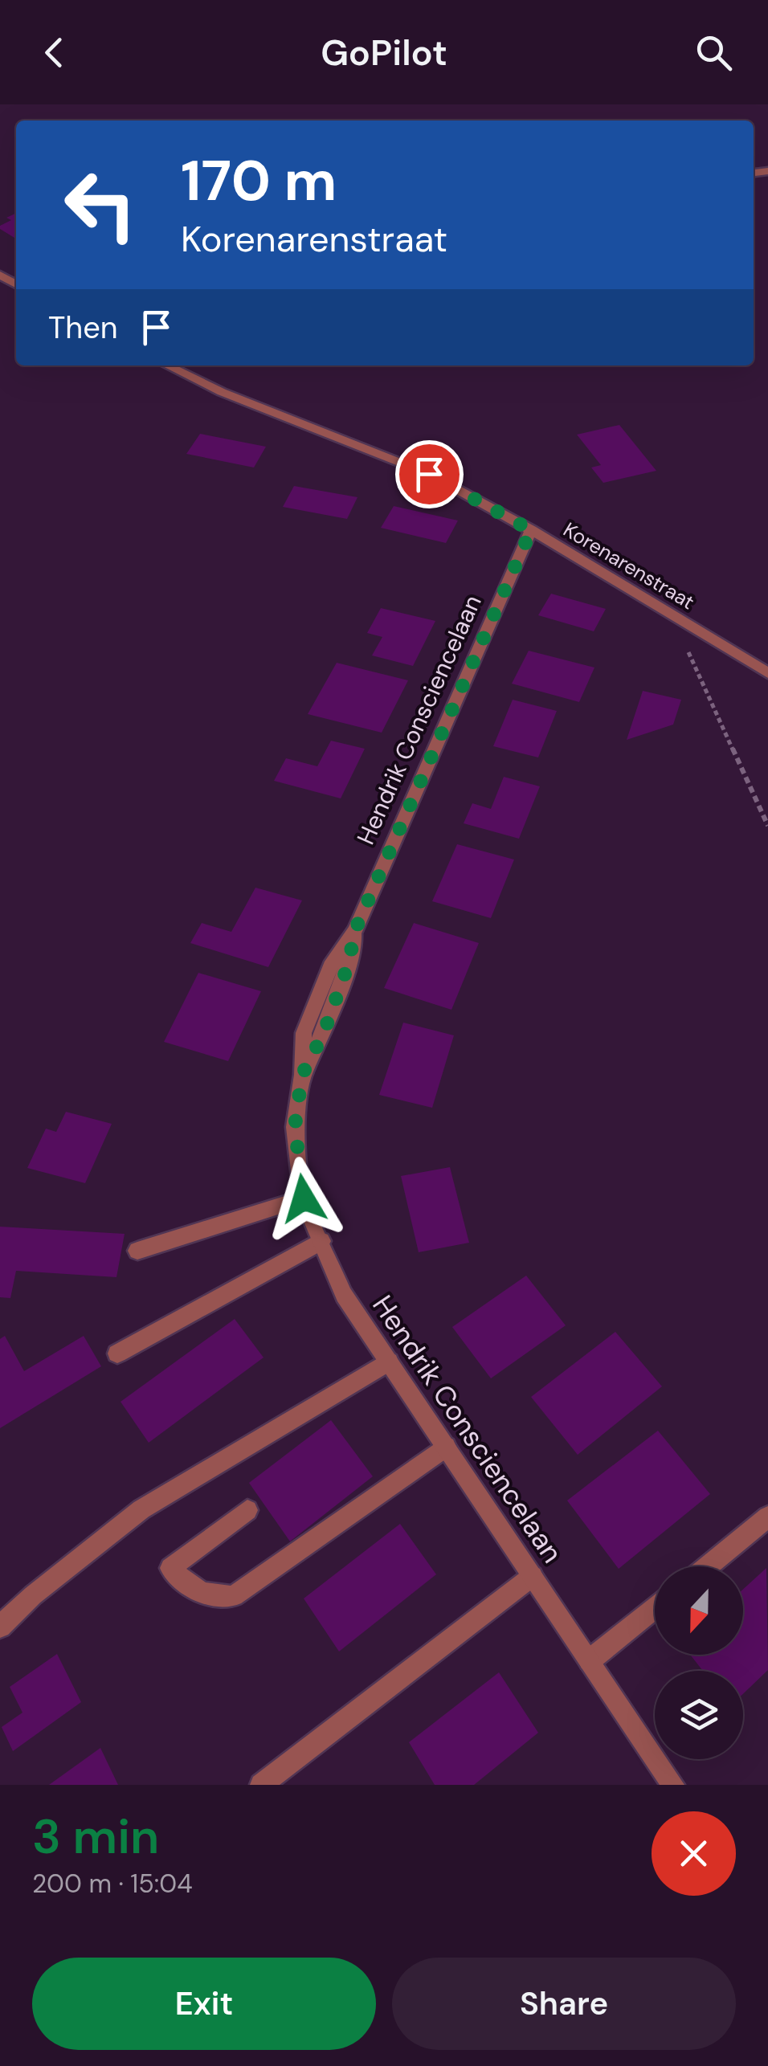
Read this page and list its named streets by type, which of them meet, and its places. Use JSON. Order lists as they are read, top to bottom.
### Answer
{
  "streets": {
    "street": ["Korenarenstraat", "Hendrik Consciencelaan"]
  },
  "crossings": [
    ["Korenarenstraat", "Hendrik Consciencelaan"]
  ],
  "north": "bottom",
  "page": {
    "header": "GoPilot",
    "turn": ["170 m", "Korenarenstraat"],
    "then": "Then",
    "heading": ["3 min", "200 m · 15:04"],
    "buttons": ["Exit", "Share"]
  }
}
